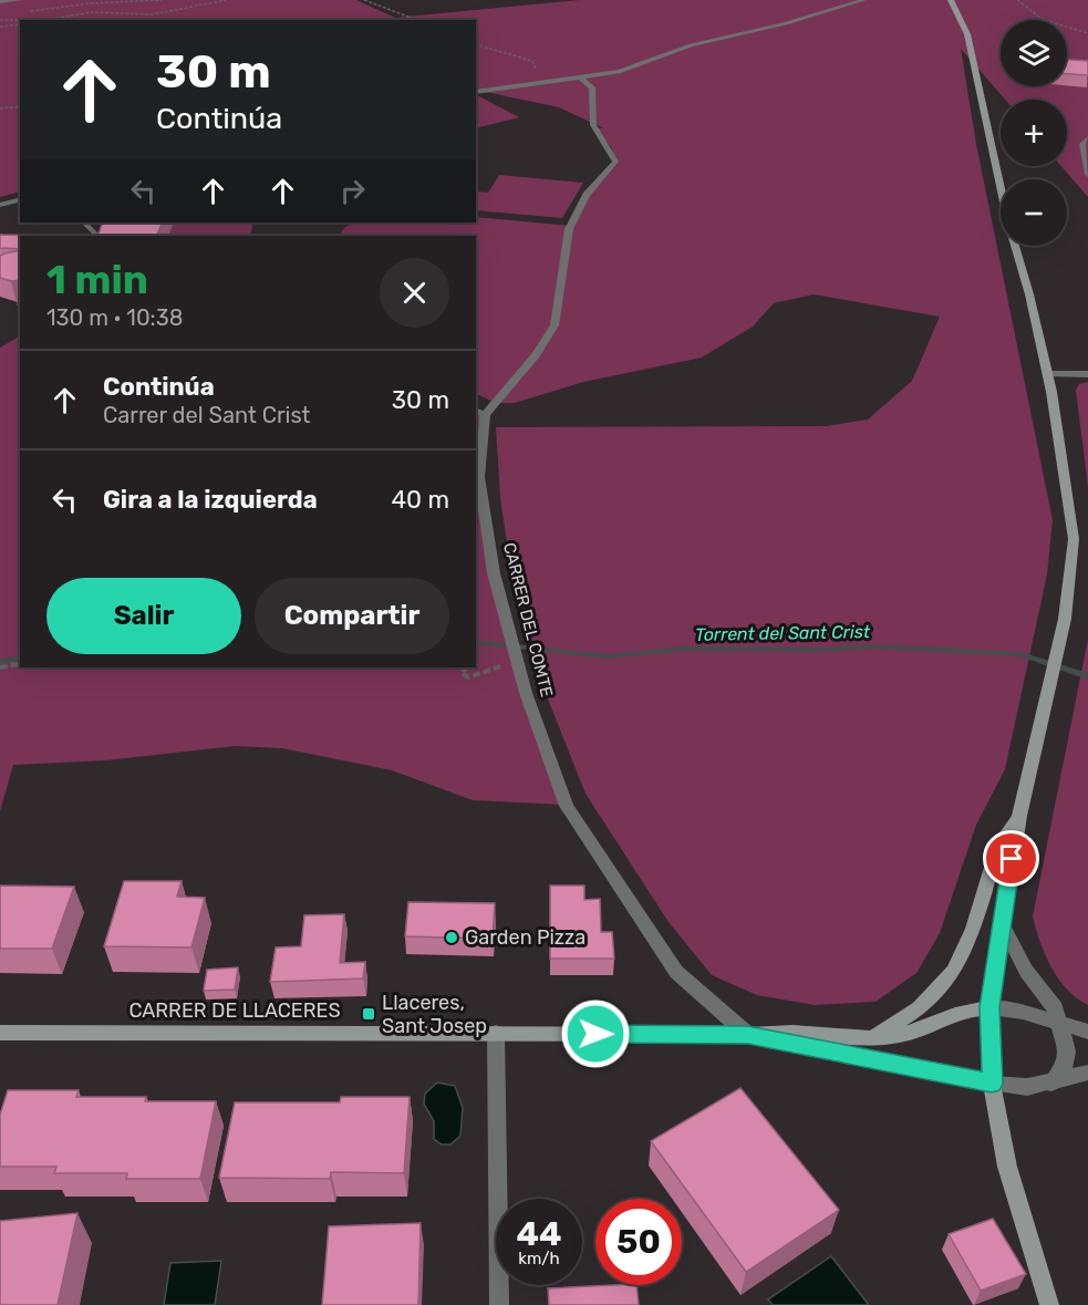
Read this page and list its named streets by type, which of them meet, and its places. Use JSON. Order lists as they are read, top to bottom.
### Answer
{
  "streets": {
    "main road": ["CARRER DE LLACERES"],
    "street": ["CARRER DEL COMTE"]
  },
  "crossings": [
    ["CARRER DEL COMTE", "CARRER DE LLACERES"]
  ],
  "water": ["Torrent del Sant Crist"],
  "places": {
    "other": ["Garden Pizza"],
    "transit": ["Llaceres, Sant Josep"]
  },
  "page": {
    "map_buttons": ["+", "−"],
    "turn": ["30 m", "Continúa"],
    "heading": ["1 min", "130 m · 10:38"],
    "list": [
      {
        "name": "Continúa",
        "note": "Carrer del Sant Crist",
        "value": "30 m"
      },
      {
        "name": "Gira a la izquierda",
        "value": "40 m"
      }
    ],
    "buttons": ["Salir", "Compartir"],
    "speed": "44 km/h",
    "limit": "50"
  }
}
